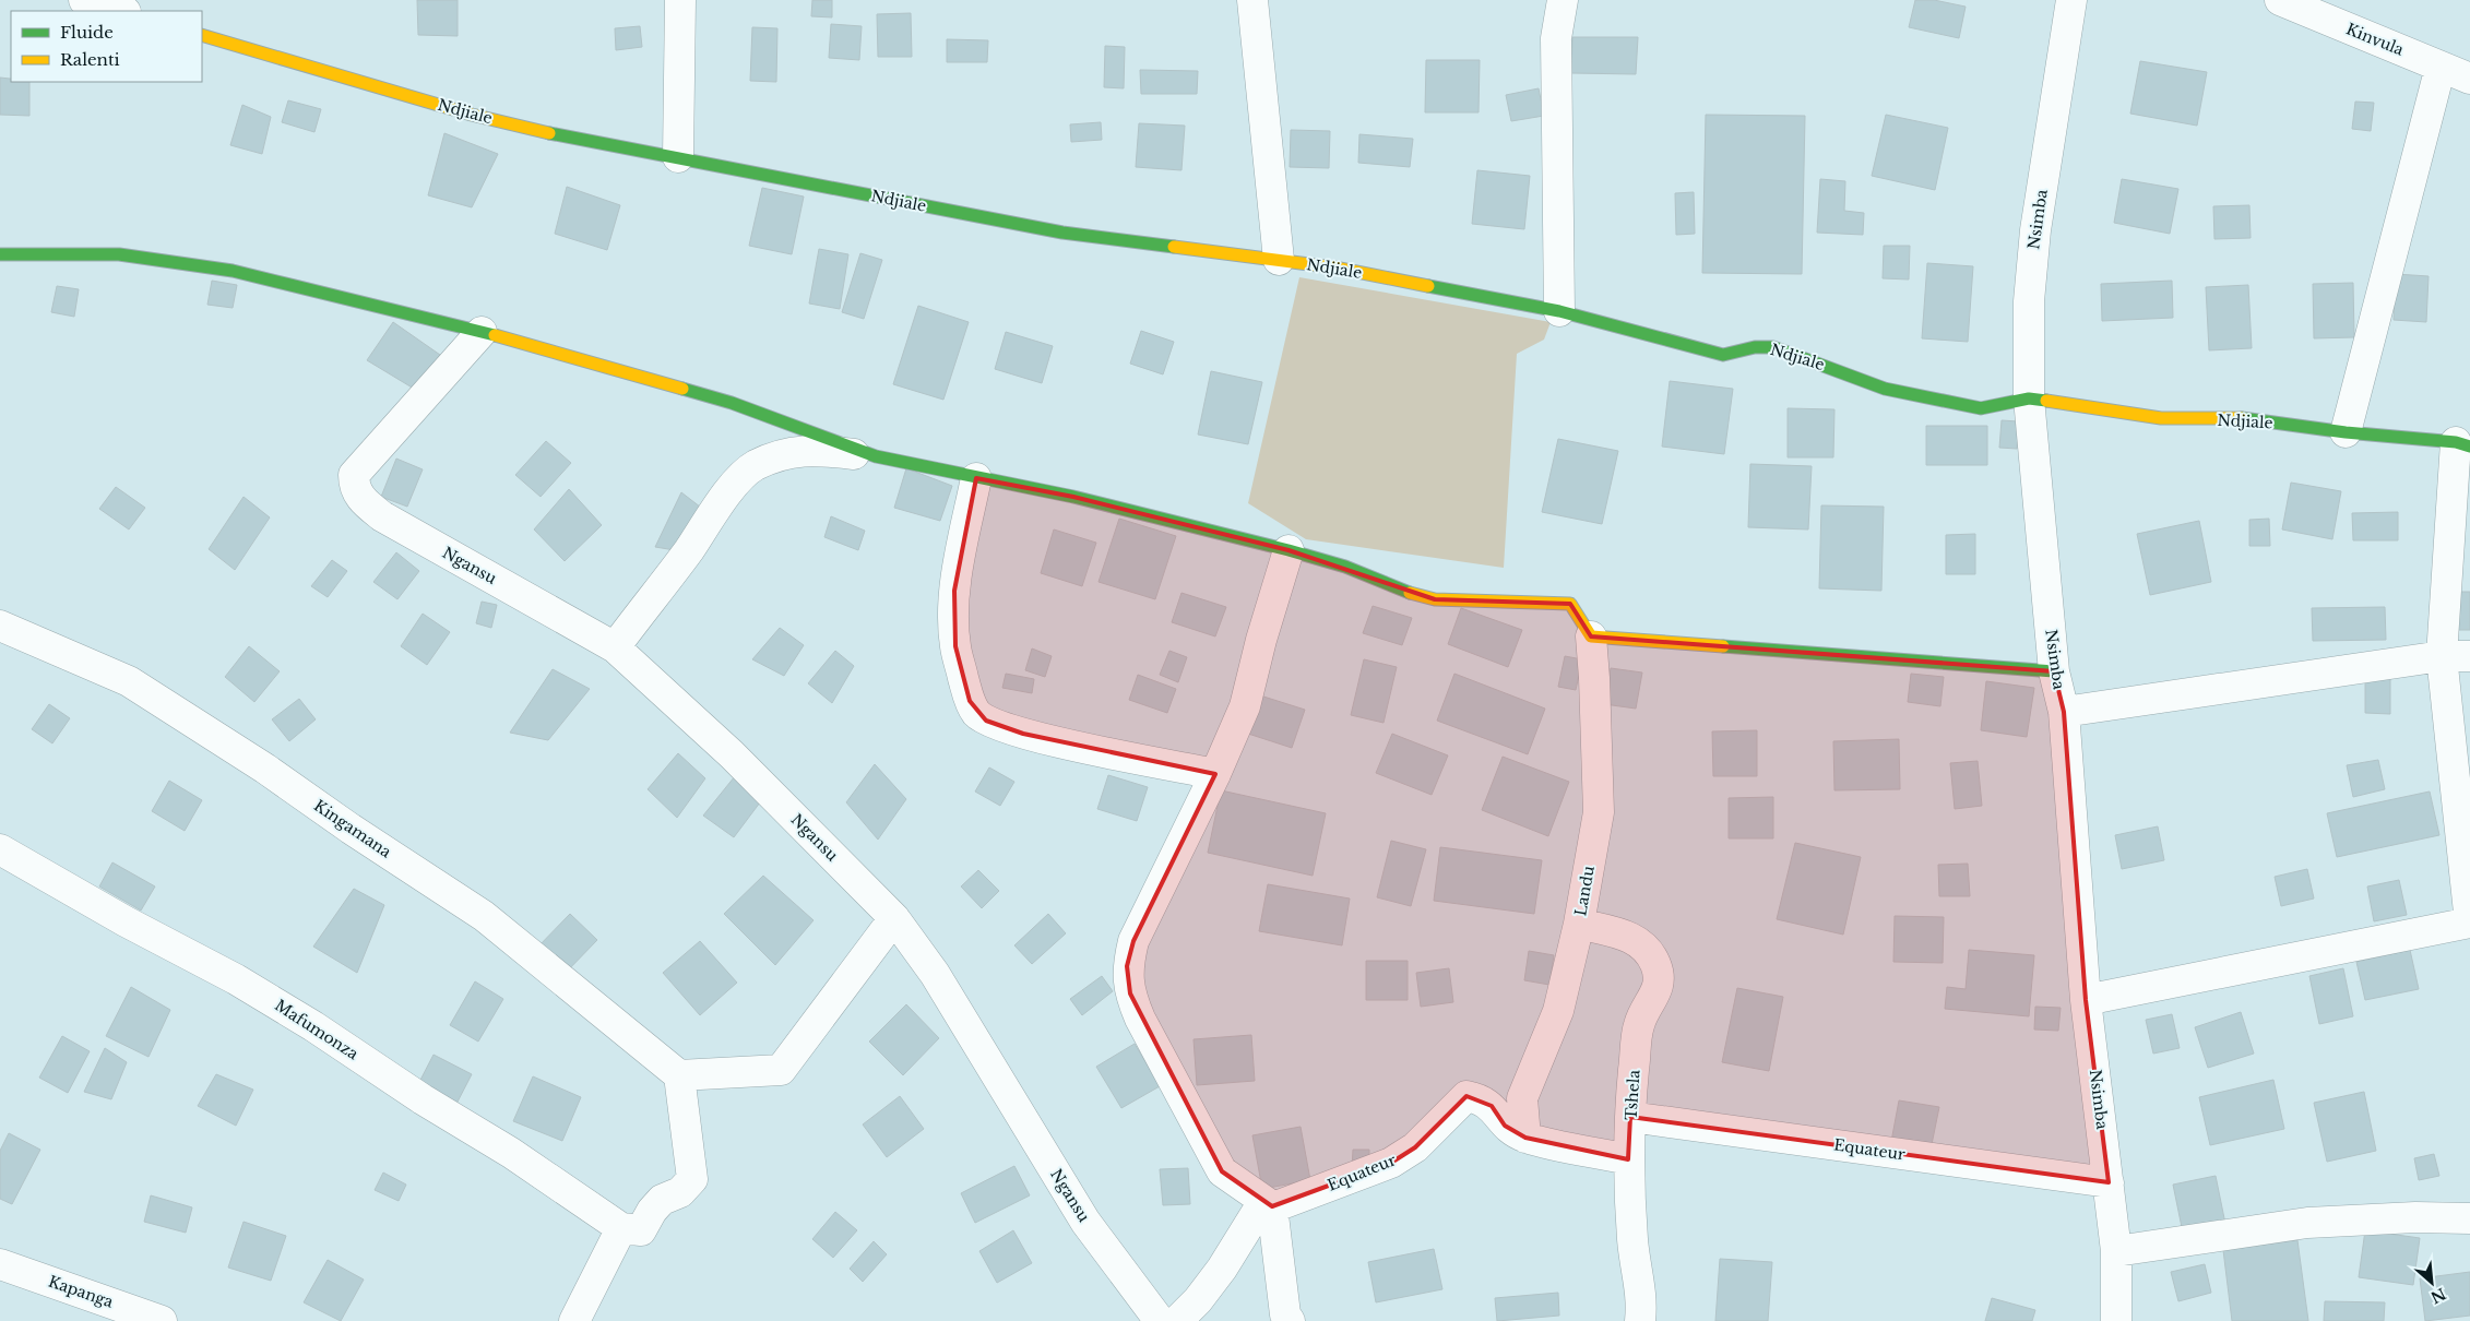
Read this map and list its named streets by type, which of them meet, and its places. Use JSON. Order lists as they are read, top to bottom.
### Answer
{
  "streets": {
    "street": [
      "Kinvula",
      "Ndjiale",
      "Nsimba",
      "Ngansu",
      "Kingamana",
      "Landu",
      "Mafumonza",
      "Tshela",
      "Equateur",
      "Kapanga"
    ]
  },
  "crossings": [
    ["Ndjiale", "Nsimba"],
    ["Nsimba", "Equateur"],
    ["Landu", "Tshela"],
    ["Landu", "Equateur"],
    ["Tshela", "Equateur"]
  ],
  "legend": ["Fluide", "Ralenti"],
  "north": "bottom right"
}
